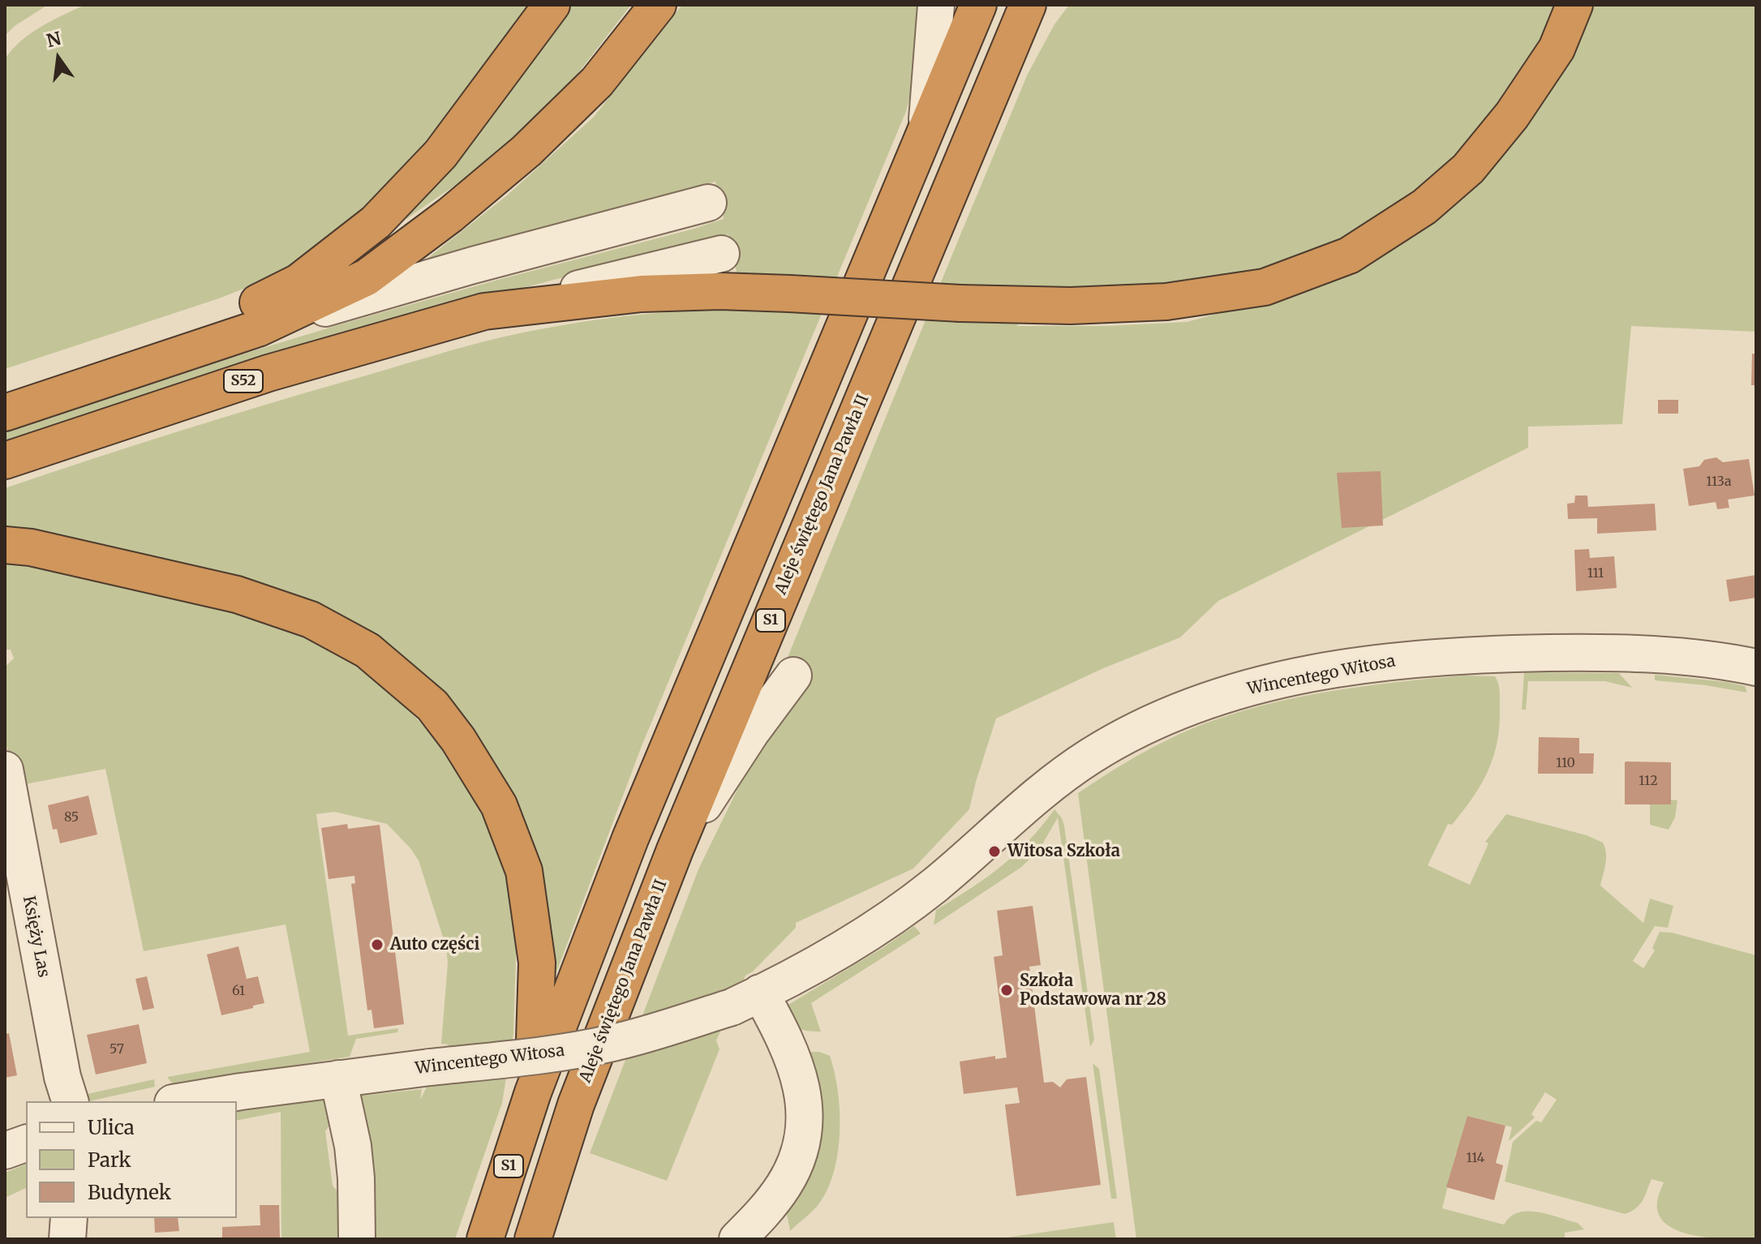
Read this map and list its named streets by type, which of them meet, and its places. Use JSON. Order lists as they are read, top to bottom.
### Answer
{
  "streets": {
    "highway": ["S52", "Aleje świętego Jana Pawła II", "S1"],
    "street": ["Wincentego Witosa", "Księży Las"]
  },
  "places": ["Witosa Szkoła", "Auto części", "Szkoła Podstawowa nr 28"],
  "house_numbers": [
    "113a",
    "111",
    "110",
    "112",
    "85",
    "61",
    "57",
    "114"
  ],
  "legend": ["Ulica", "Park", "Budynek"],
  "north": "top"
}
